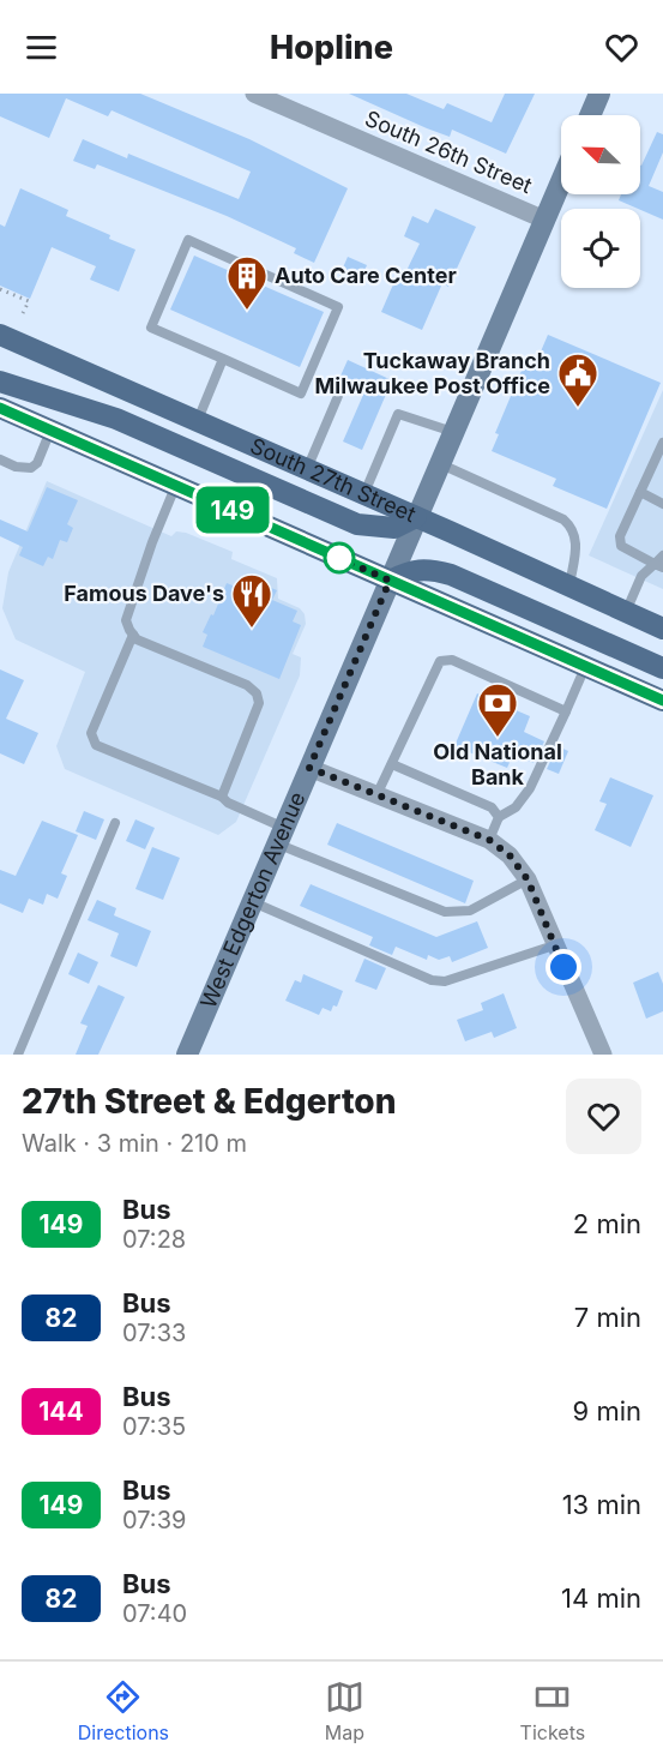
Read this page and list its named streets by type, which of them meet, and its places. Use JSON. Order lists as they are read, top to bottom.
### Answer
{
  "streets": {
    "main road": ["South 27th Street"],
    "street": ["South 26th Street", "West Edgerton Avenue"]
  },
  "crossings": [
    ["South 26th Street", "West Edgerton Avenue"],
    ["South 27th Street", "West Edgerton Avenue"]
  ],
  "places": {
    "building": ["Auto Care Center"],
    "public building": ["Tuckaway Branch Milwaukee Post Office"],
    "restaurant": ["Famous Dave's"],
    "bank": ["Old National Bank"]
  },
  "lines": ["bus line 149"],
  "north": "top left",
  "page": {
    "header": "Hopline",
    "on_map": "149",
    "heading": ["27th Street & Edgerton", "Walk · 3 min · 210 m"],
    "list": [
      {
        "mark": "149",
        "name": "Bus",
        "note": "07:28",
        "value": "2 min"
      },
      {
        "mark": "82",
        "name": "Bus",
        "note": "07:33",
        "value": "7 min"
      },
      {
        "mark": "144",
        "name": "Bus",
        "note": "07:35",
        "value": "9 min"
      },
      {
        "mark": "149",
        "name": "Bus",
        "note": "07:39",
        "value": "13 min"
      },
      {
        "mark": "82",
        "name": "Bus",
        "note": "07:40",
        "value": "14 min"
      }
    ],
    "tabs": ["Directions", "Map", "Tickets"]
  }
}
